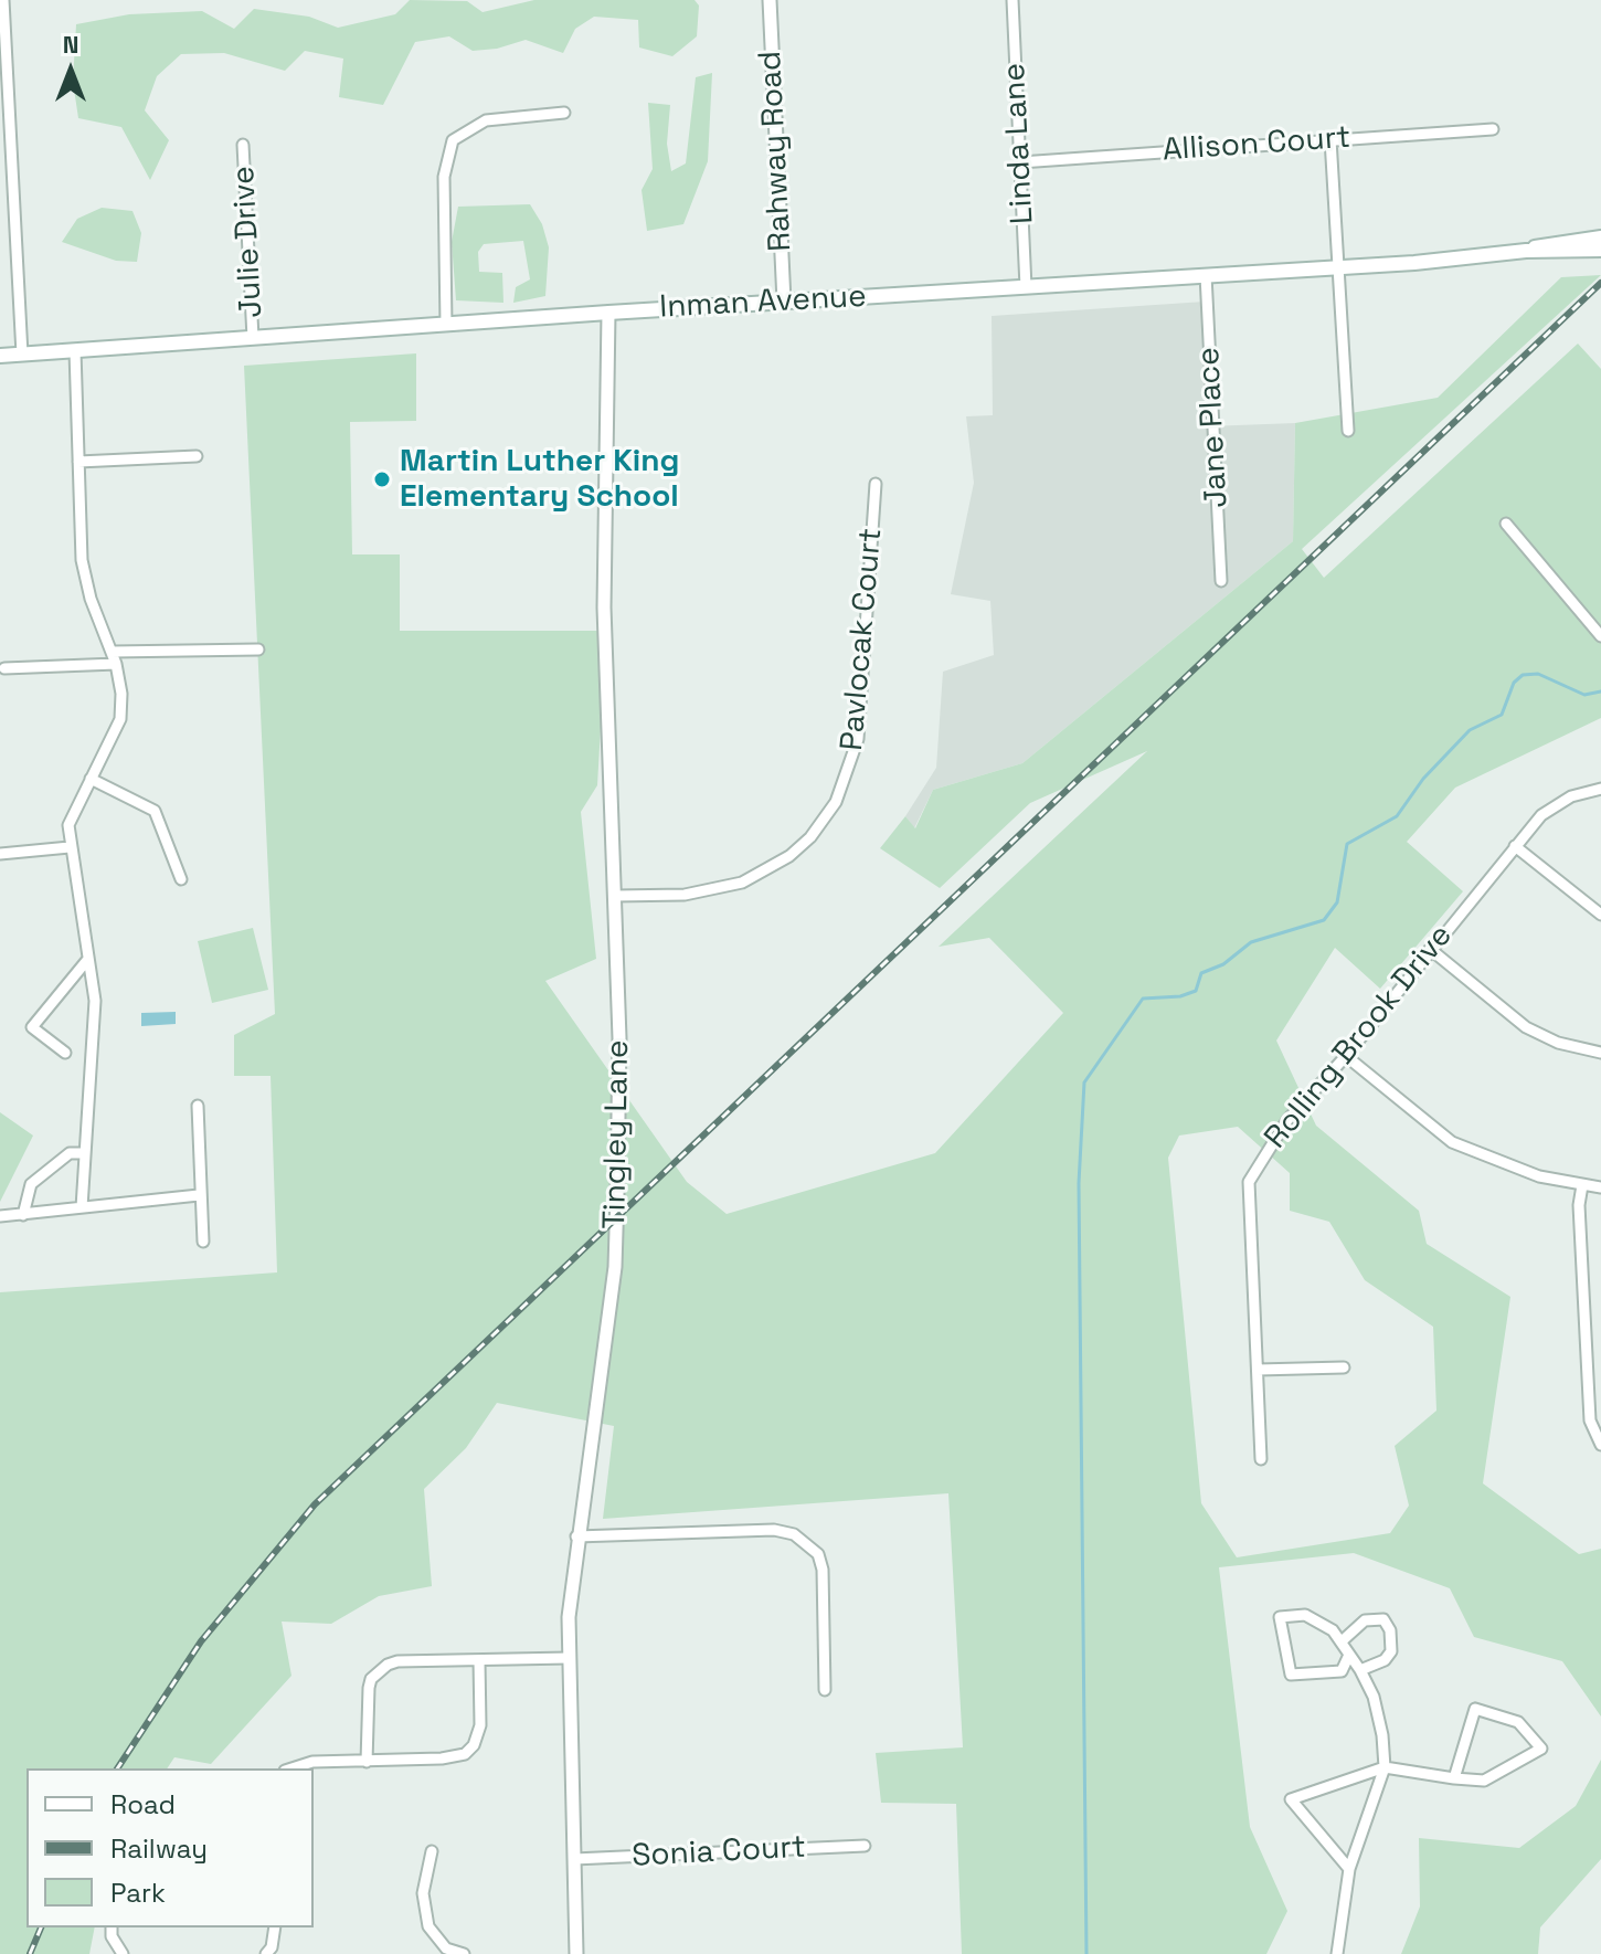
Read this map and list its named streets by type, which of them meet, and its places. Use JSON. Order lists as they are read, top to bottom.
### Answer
{
  "streets": {
    "main road": ["Inman Avenue"],
    "street": [
      "Linda Lane",
      "Allison Court",
      "Rahway Road",
      "Julie Drive",
      "Jane Place",
      "Pavlocak Court",
      "Rolling Brook Drive",
      "Tingley Lane",
      "Sonia Court"
    ]
  },
  "crossings": [
    ["Linda Lane", "Allison Court"],
    ["Linda Lane", "Inman Avenue"],
    ["Rahway Road", "Inman Avenue"],
    ["Julie Drive", "Inman Avenue"],
    ["Inman Avenue", "Jane Place"],
    ["Inman Avenue", "Tingley Lane"],
    ["Pavlocak Court", "Tingley Lane"],
    ["Tingley Lane", "Sonia Court"]
  ],
  "places": ["Martin Luther King Elementary School"],
  "legend": ["Road", "Railway", "Park"],
  "north": "top"
}
